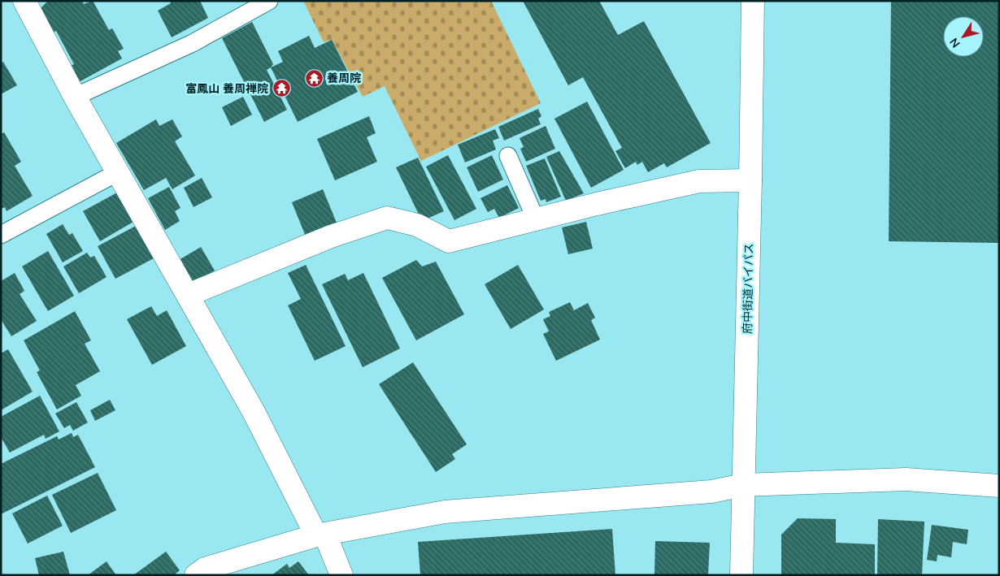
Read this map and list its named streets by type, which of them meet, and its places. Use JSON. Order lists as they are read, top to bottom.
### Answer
{
  "streets": {
    "street": ["府中街道バイパス"]
  },
  "places": {
    "temple": ["養周院", "富鳳山 養周禅院"]
  },
  "north": "bottom left"
}
